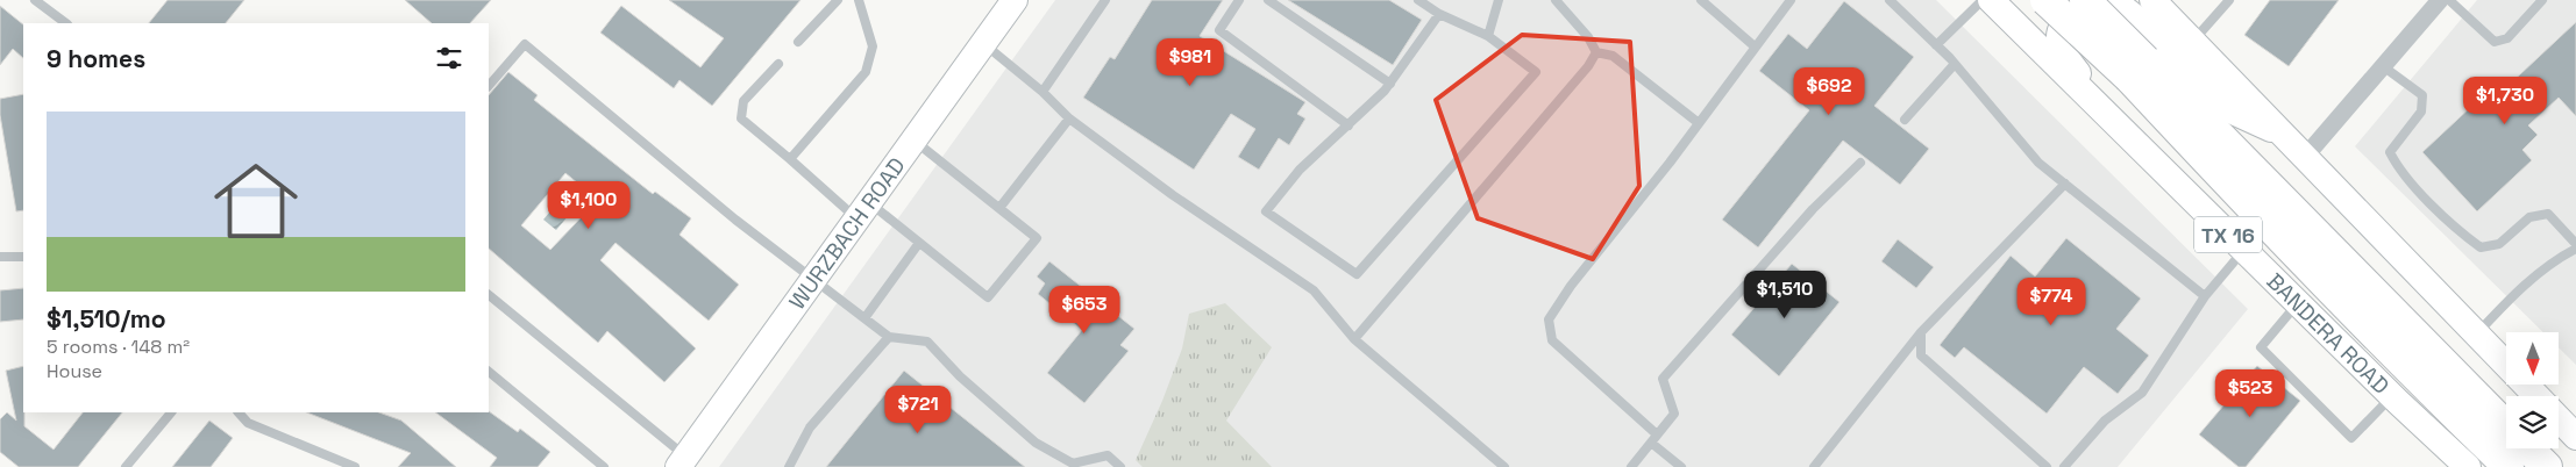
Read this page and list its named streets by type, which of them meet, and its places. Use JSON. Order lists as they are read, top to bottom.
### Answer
{
  "streets": {
    "main road": ["WURZBACH ROAD", "TX 16", "BANDERA ROAD"]
  },
  "north": "bottom",
  "page": {
    "heading": "9 homes",
    "price": [
      "$981",
      "$692",
      "$1,730",
      "$1,100",
      "$1,510",
      "$774",
      "$653",
      "$523",
      "$721"
    ],
    "list": [
      {
        "name": "$1,510/mo",
        "note": "5 rooms · 148 m² · House"
      }
    ]
  }
}
